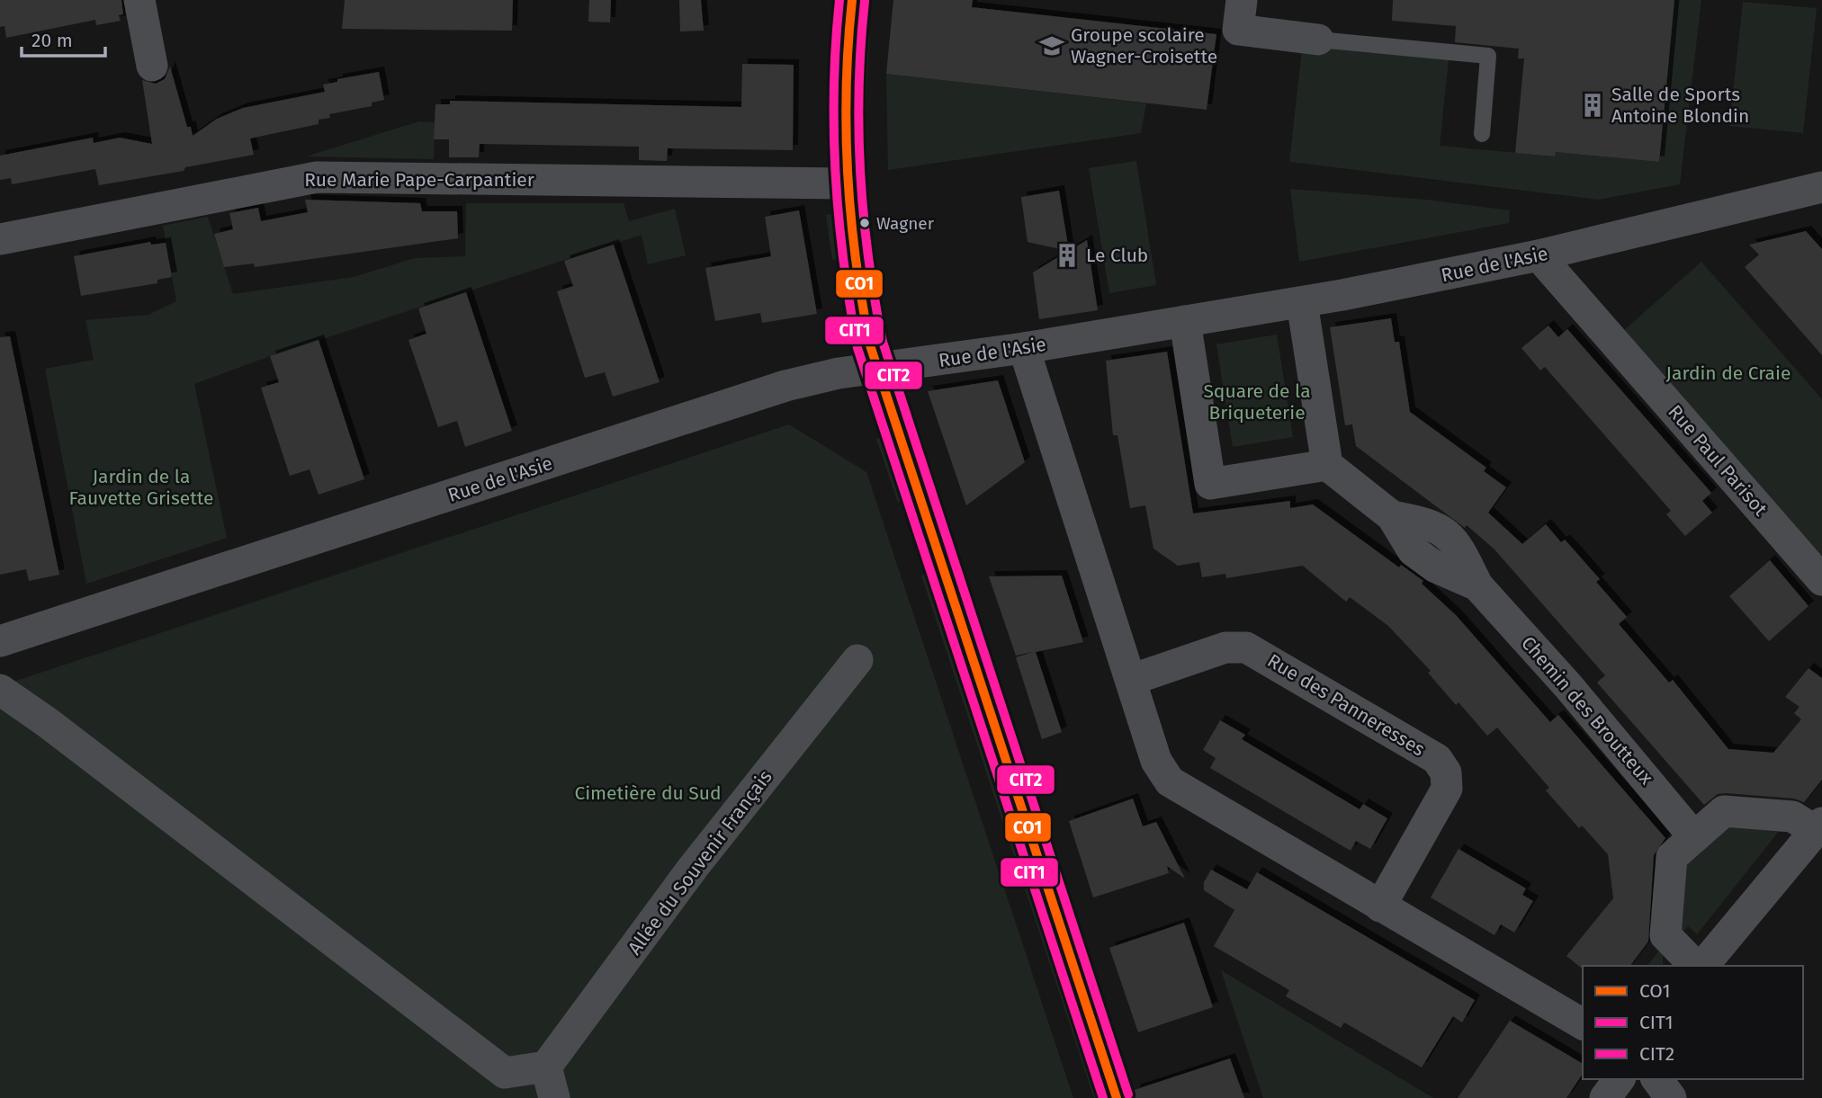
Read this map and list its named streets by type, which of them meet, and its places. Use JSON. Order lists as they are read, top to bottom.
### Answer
{
  "streets": {
    "street": [
      "Rue Marie Pape-Carpantier",
      "Rue de l'Asie",
      "Rue Paul Parisot",
      "Rue des Panneresses",
      "Chemin des Broutteux",
      "Allée du Souvenir Français"
    ]
  },
  "crossings": [
    ["Rue de l'Asie", "Rue Paul Parisot"]
  ],
  "parks": [
    "Jardin de Craie",
    "Square de la Briqueterie",
    "Jardin de la Fauvette Grisette",
    "Cimetière du Sud"
  ],
  "places": {
    "school or university": ["Groupe scolaire Wagner-Croisette"],
    "building": ["Salle de Sports Antoine Blondin", "Le Club"],
    "other": ["Wagner"]
  },
  "lines": ["transit line CO1", "transit line CIT1", "transit line CIT2"],
  "legend": ["CO1", "CIT1", "CIT2"],
  "scale_bar": "20 m"
}
